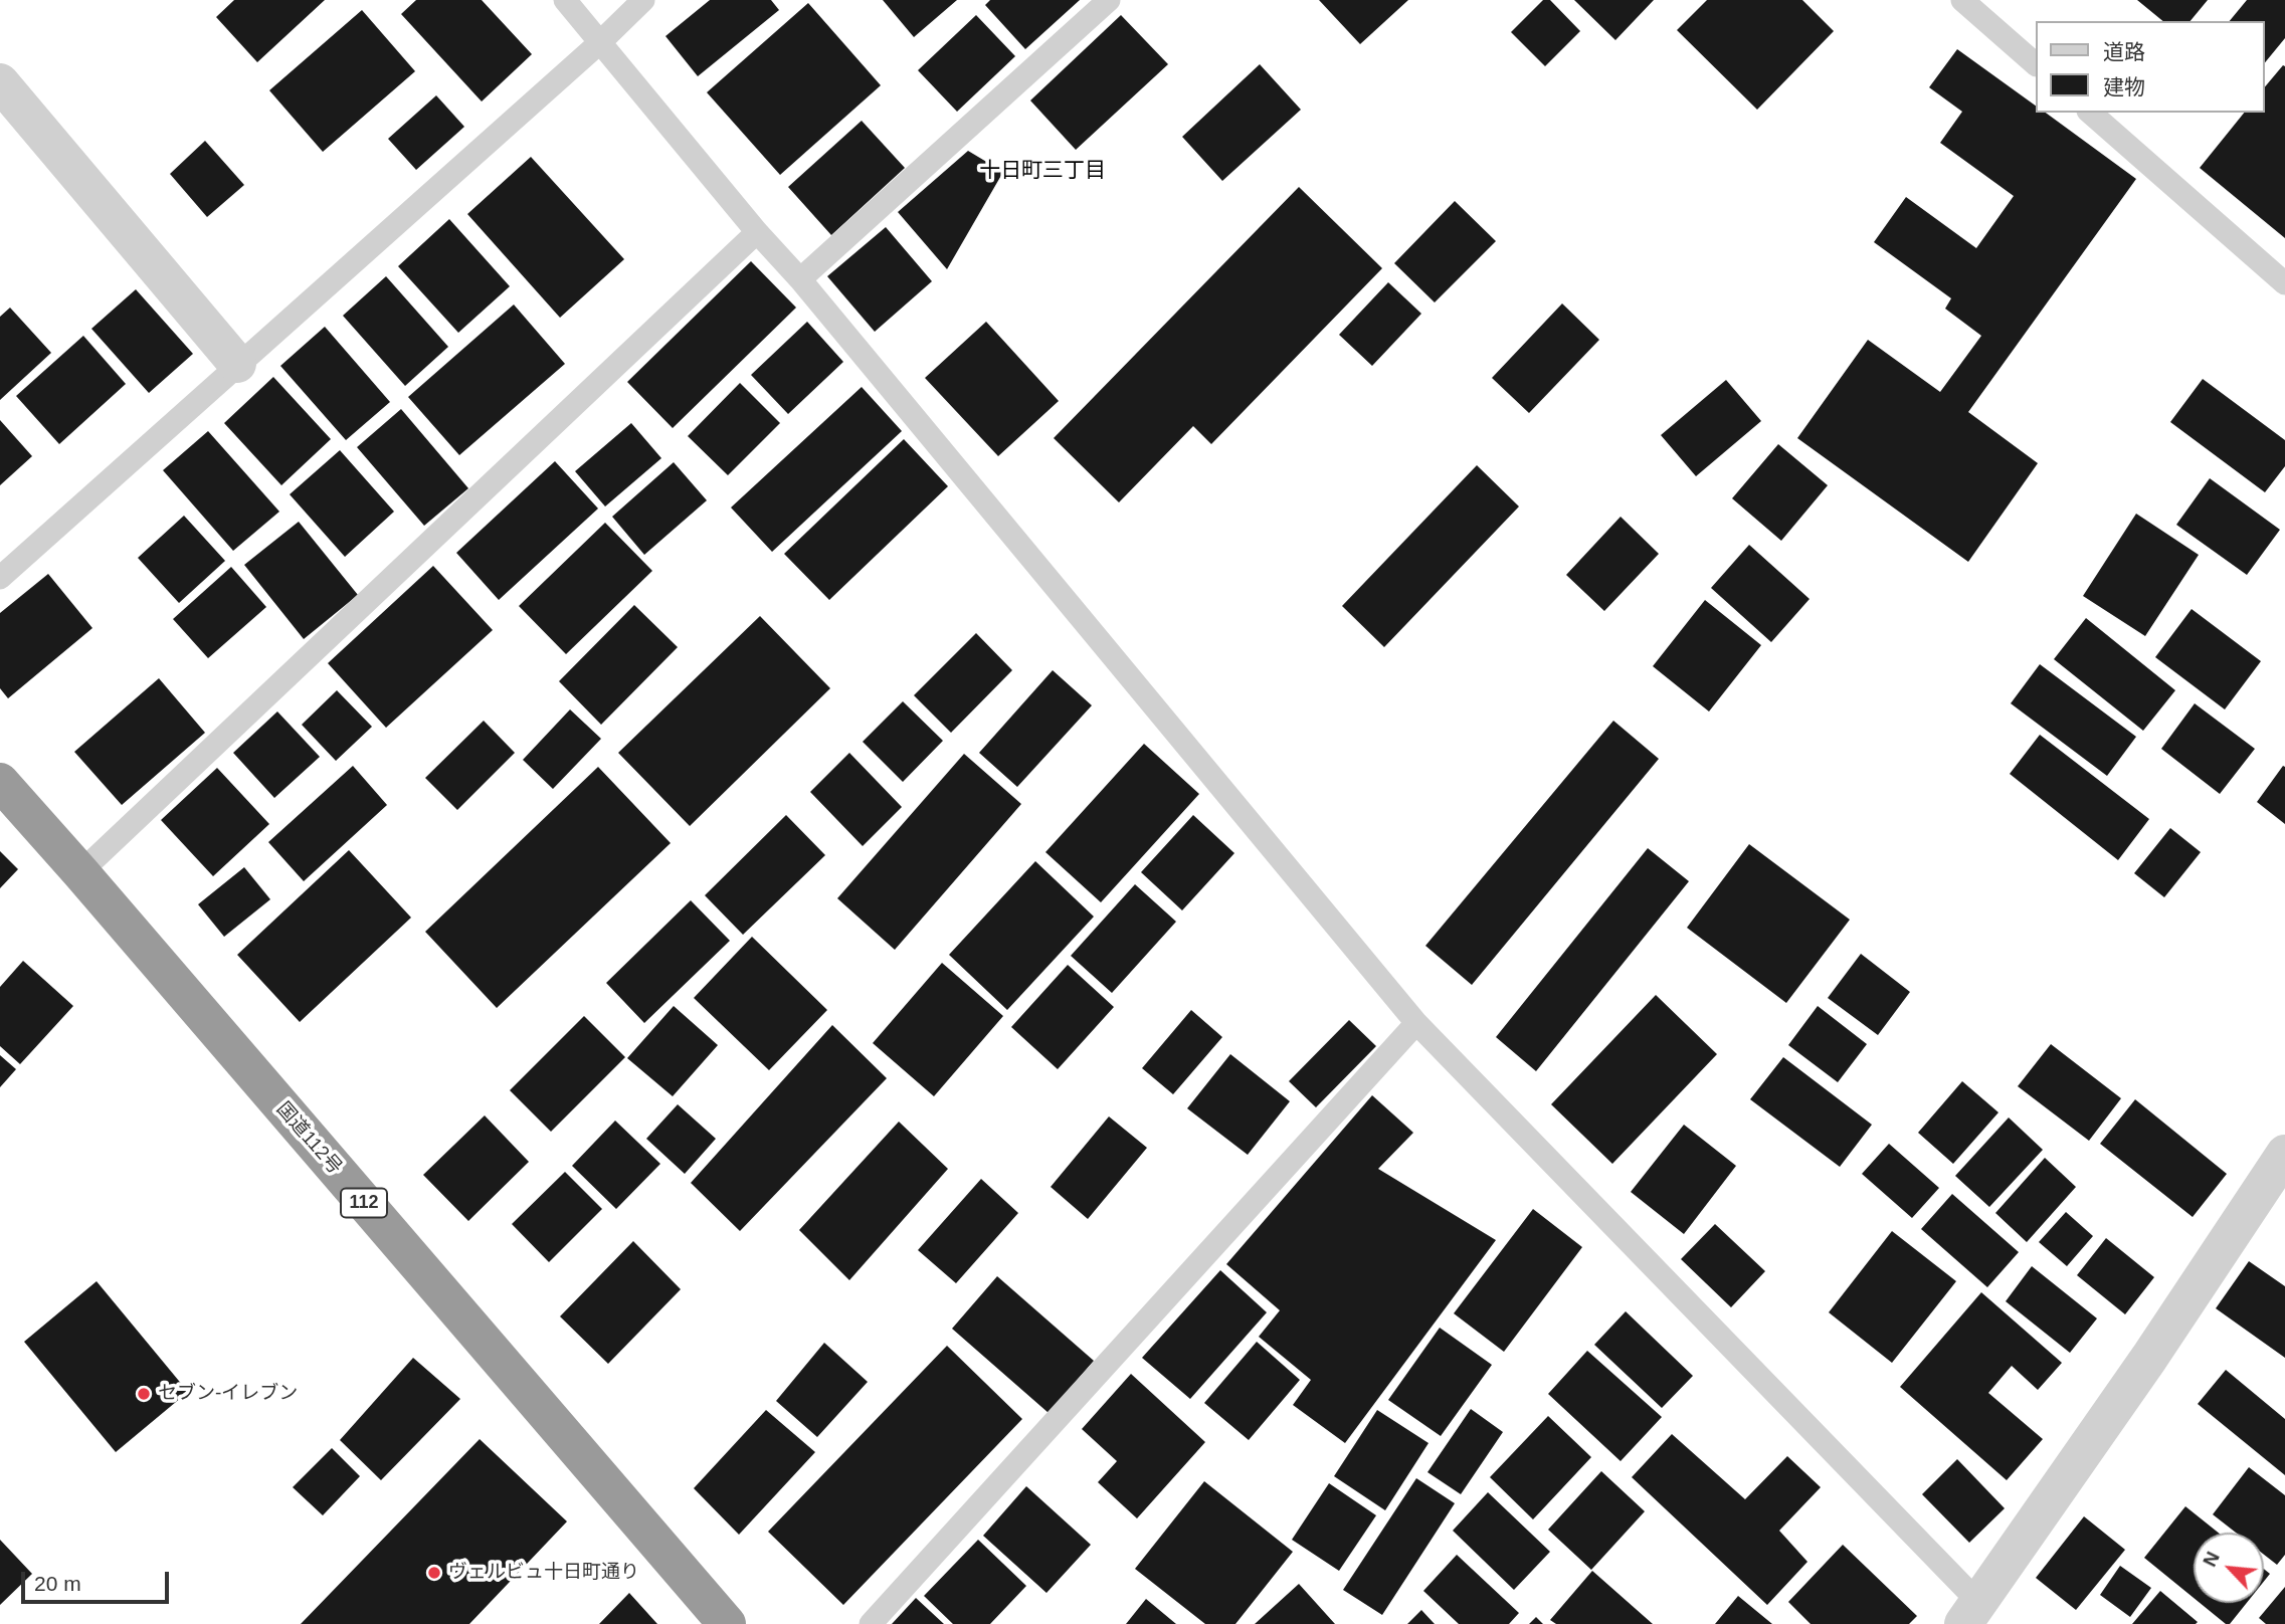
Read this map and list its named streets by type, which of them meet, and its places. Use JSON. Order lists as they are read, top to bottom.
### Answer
{
  "streets": {
    "highway": ["国道112号", "112"]
  },
  "districts": ["十日町三丁目"],
  "places": ["セブン-イレブン", "ヴェルビュ十日町通り"],
  "legend": ["道路", "建物"],
  "scale_bar": "20 m",
  "north": "top left"
}
